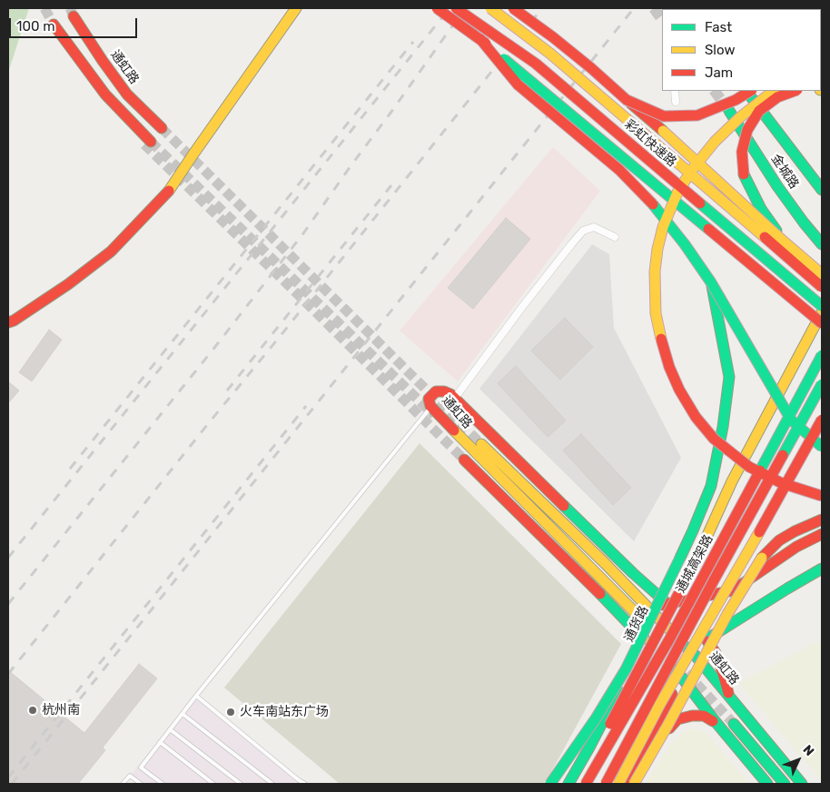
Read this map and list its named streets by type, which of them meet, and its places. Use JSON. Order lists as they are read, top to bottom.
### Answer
{
  "streets": {
    "main road": [
      "通虹路",
      "彩虹快速路",
      "金城路",
      "通城高架路",
      "通货路"
    ]
  },
  "crossings": [
    ["通虹路", "通货路"]
  ],
  "places": ["杭州南", "火车南站东广场"],
  "legend": ["Fast", "Slow", "Jam"],
  "scale_bar": "100 m",
  "north": "top right"
}
